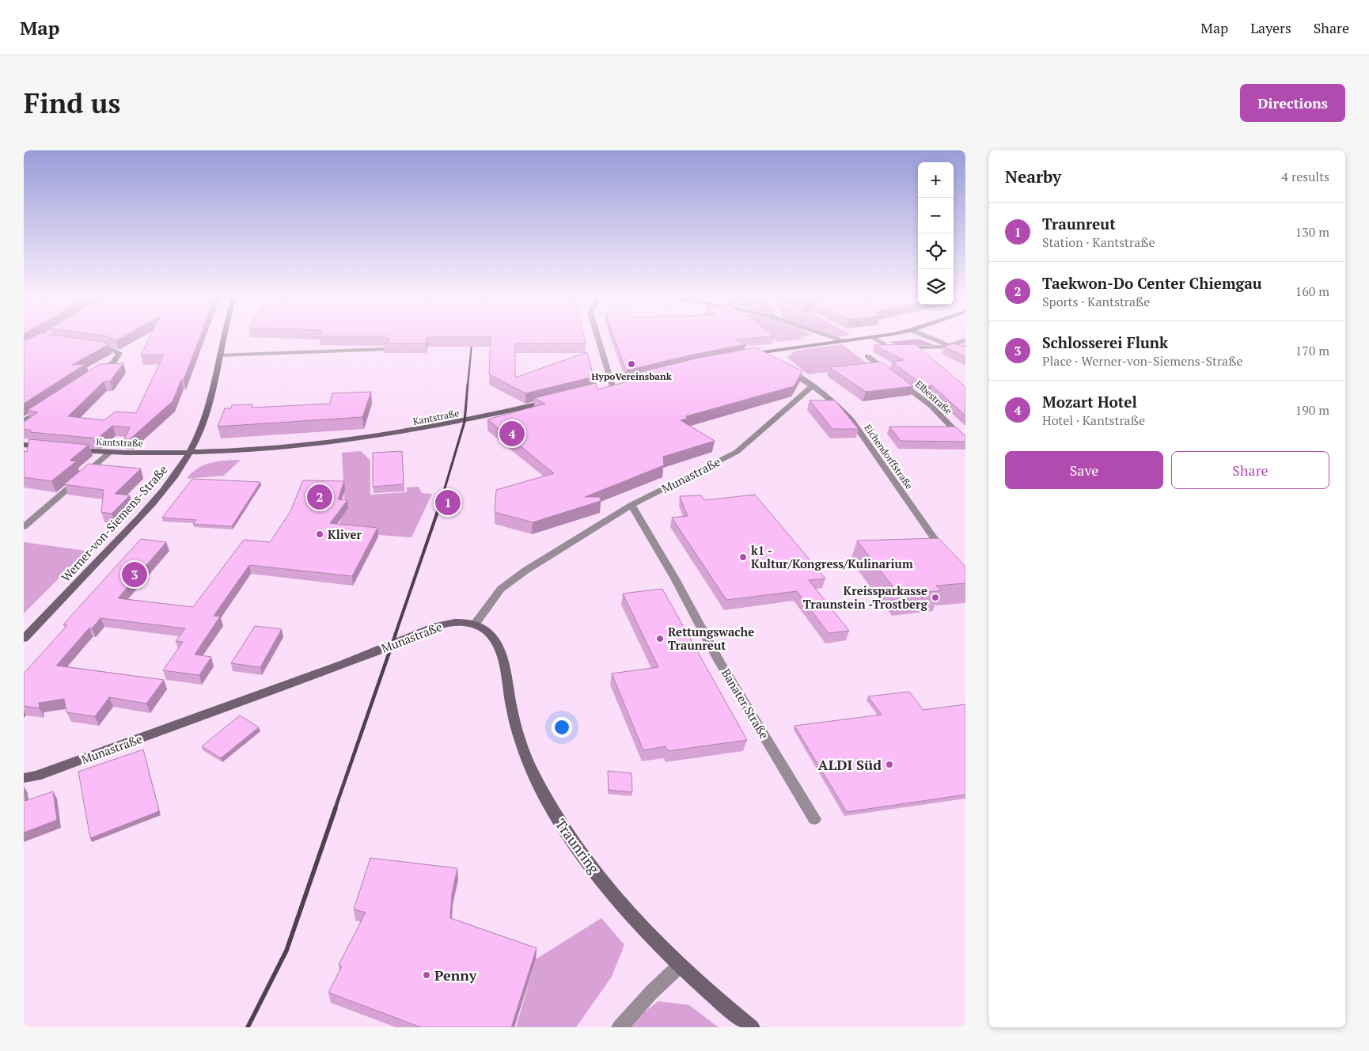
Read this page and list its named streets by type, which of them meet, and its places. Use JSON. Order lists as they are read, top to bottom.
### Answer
{
  "streets": {
    "street": [
      "Elbestraße",
      "Kantstraße",
      "Eichendorffstraße",
      "Munastraße",
      "Werner-von-Siemens-Straße",
      "Banater Straße",
      "Traunring"
    ]
  },
  "crossings": [
    ["Kantstraße", "Werner-von-Siemens-Straße"],
    ["Eichendorffstraße", "Munastraße"],
    ["Munastraße", "Banater Straße"],
    ["Munastraße", "Traunring"]
  ],
  "places": [
    "HypoVereinsbank",
    "Kliver",
    "k1 - Kultur/Kongress/Kulinarium",
    "Kreissparkasse Traunstein -Trostberg",
    "Rettungswache Traunreut",
    "ALDI Süd",
    "Penny"
  ],
  "page": {
    "header": "Map",
    "nav": ["Map", "Layers", "Share"],
    "buttons": [
      "Directions",
      ["Save", "Share"]
    ],
    "title": "Find us",
    "heading": ["Nearby", "4 results"],
    "map_buttons": ["+", "−"],
    "list": [
      {
        "mark": "1",
        "name": "Traunreut",
        "note": "Station · Kantstraße",
        "value": "130 m"
      },
      {
        "mark": "2",
        "name": "Taekwon-Do Center Chiemgau",
        "note": "Sports · Kantstraße",
        "value": "160 m"
      },
      {
        "mark": "3",
        "name": "Schlosserei Flunk",
        "note": "Place · Werner-von-Siemens-Straße",
        "value": "170 m"
      },
      {
        "mark": "4",
        "name": "Mozart Hotel",
        "note": "Hotel · Kantstraße",
        "value": "190 m"
      }
    ],
    "pins": [
      "4",
      "2",
      "1",
      "3"
    ]
  }
}
